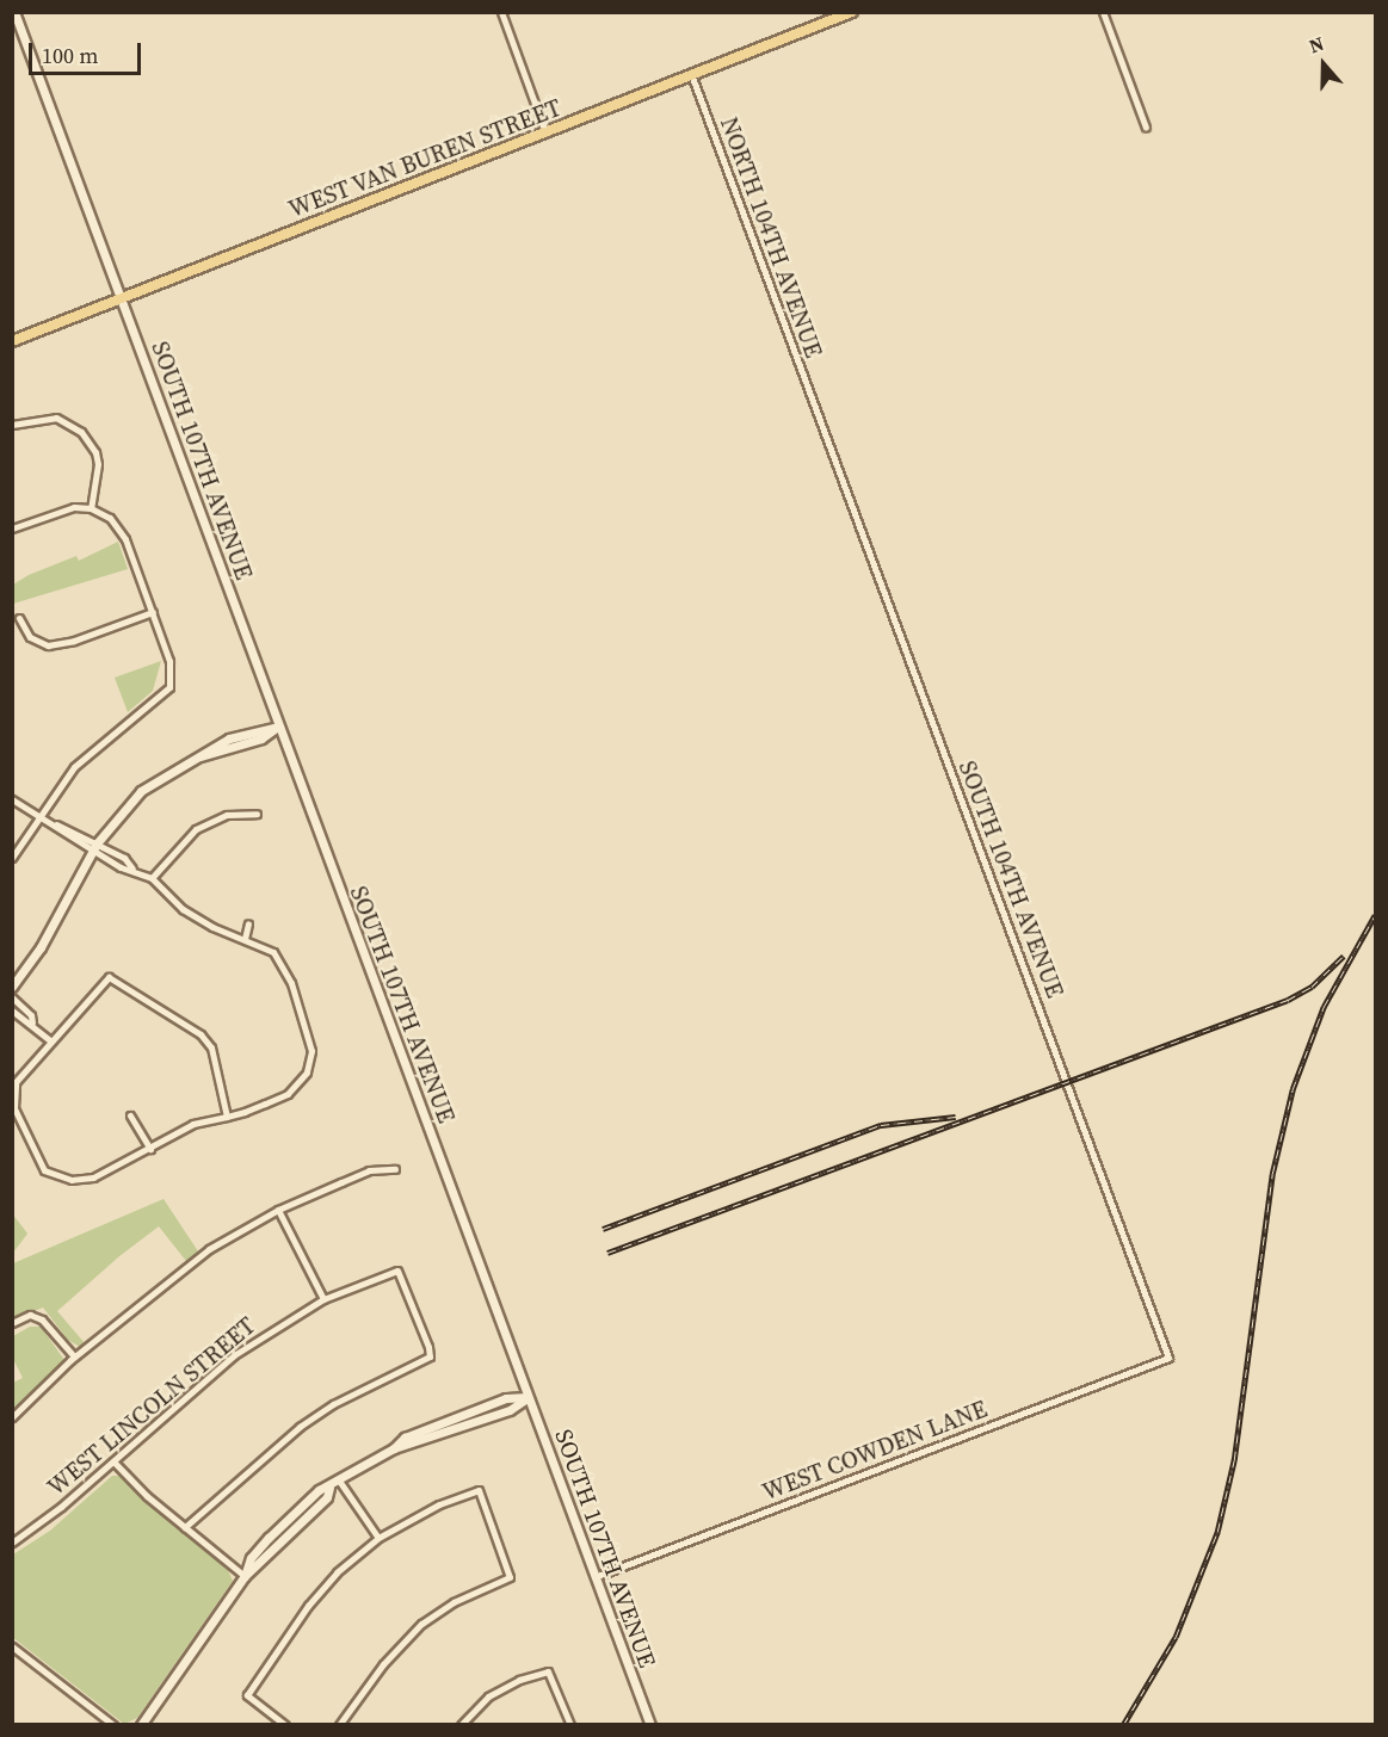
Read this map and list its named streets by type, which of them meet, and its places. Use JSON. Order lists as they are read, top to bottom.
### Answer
{
  "streets": {
    "main road": ["WEST VAN BUREN STREET", "SOUTH 107TH AVENUE"],
    "street": [
      "NORTH 104TH AVENUE",
      "SOUTH 104TH AVENUE",
      "WEST LINCOLN STREET",
      "WEST COWDEN LANE"
    ]
  },
  "crossings": [
    ["WEST VAN BUREN STREET", "NORTH 104TH AVENUE"],
    ["WEST VAN BUREN STREET", "SOUTH 107TH AVENUE"],
    ["NORTH 104TH AVENUE", "SOUTH 104TH AVENUE"],
    ["SOUTH 107TH AVENUE", "WEST COWDEN LANE"],
    ["SOUTH 104TH AVENUE", "WEST COWDEN LANE"]
  ],
  "scale_bar": "100 m",
  "north": "top"
}
